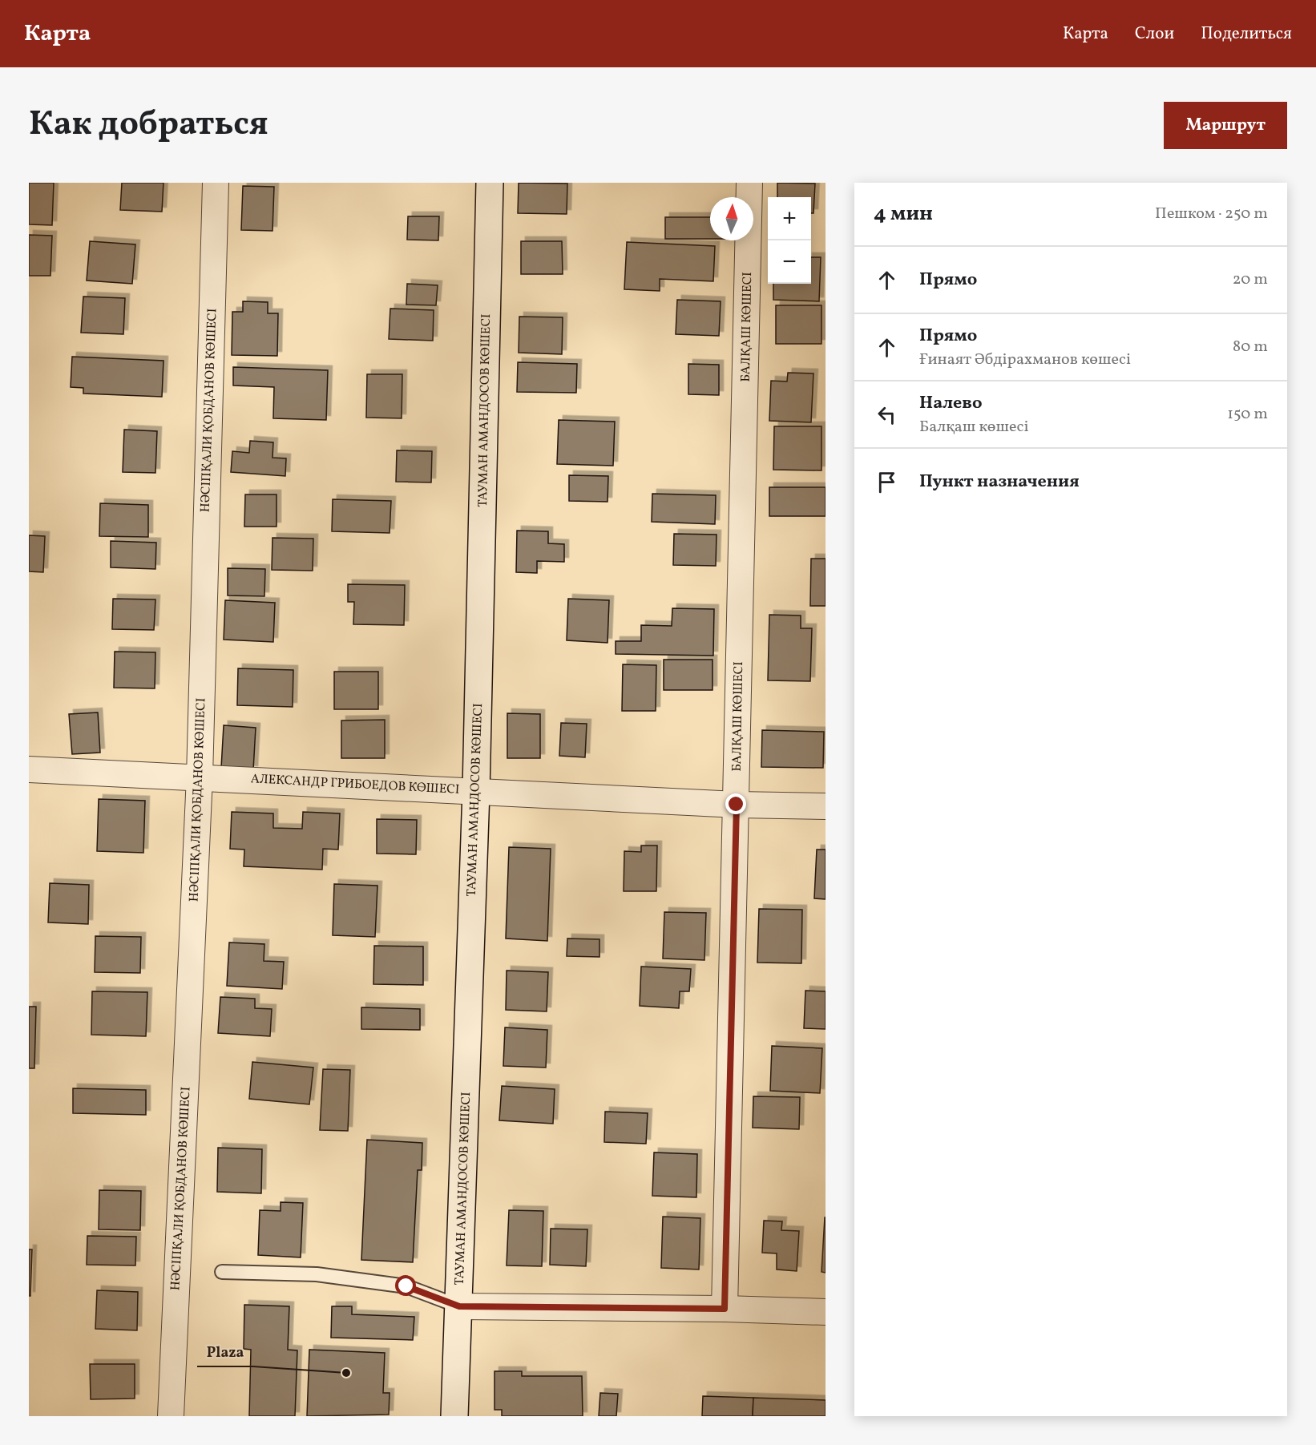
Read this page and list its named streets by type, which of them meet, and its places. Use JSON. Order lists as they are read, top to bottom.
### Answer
{
  "streets": {
    "main road": ["ТАУМАН АМАНДОСОВ КӨШЕСІ"],
    "street": ["БАЛҚАШ КӨШЕСІ", "НӘСІПҚАЛИ ҚОБДАНОВ КӨШЕСІ", "АЛЕКСАНДР ГРИБОЕДОВ КӨШЕСІ"]
  },
  "crossings": [
    ["БАЛҚАШ КӨШЕСІ", "АЛЕКСАНДР ГРИБОЕДОВ КӨШЕСІ"],
    ["НӘСІПҚАЛИ ҚОБДАНОВ КӨШЕСІ", "АЛЕКСАНДР ГРИБОЕДОВ КӨШЕСІ"],
    ["ТАУМАН АМАНДОСОВ КӨШЕСІ", "АЛЕКСАНДР ГРИБОЕДОВ КӨШЕСІ"]
  ],
  "places": ["Plaza"],
  "north": "top",
  "page": {
    "header": "Карта",
    "nav": ["Карта", "Слои", "Поделиться"],
    "title": "Как добраться",
    "buttons": "Маршрут",
    "heading": ["4 мин", "Пешком · 250 m"],
    "map_buttons": ["+", "−"],
    "list": [
      ["Прямо", "20 m"],
      ["Прямо", "Ғинаят Әбдірахманов көшесі", "80 m"],
      ["Налево", "Балқаш көшесі", "150 m"],
      "Пункт назначения"
    ]
  }
}
